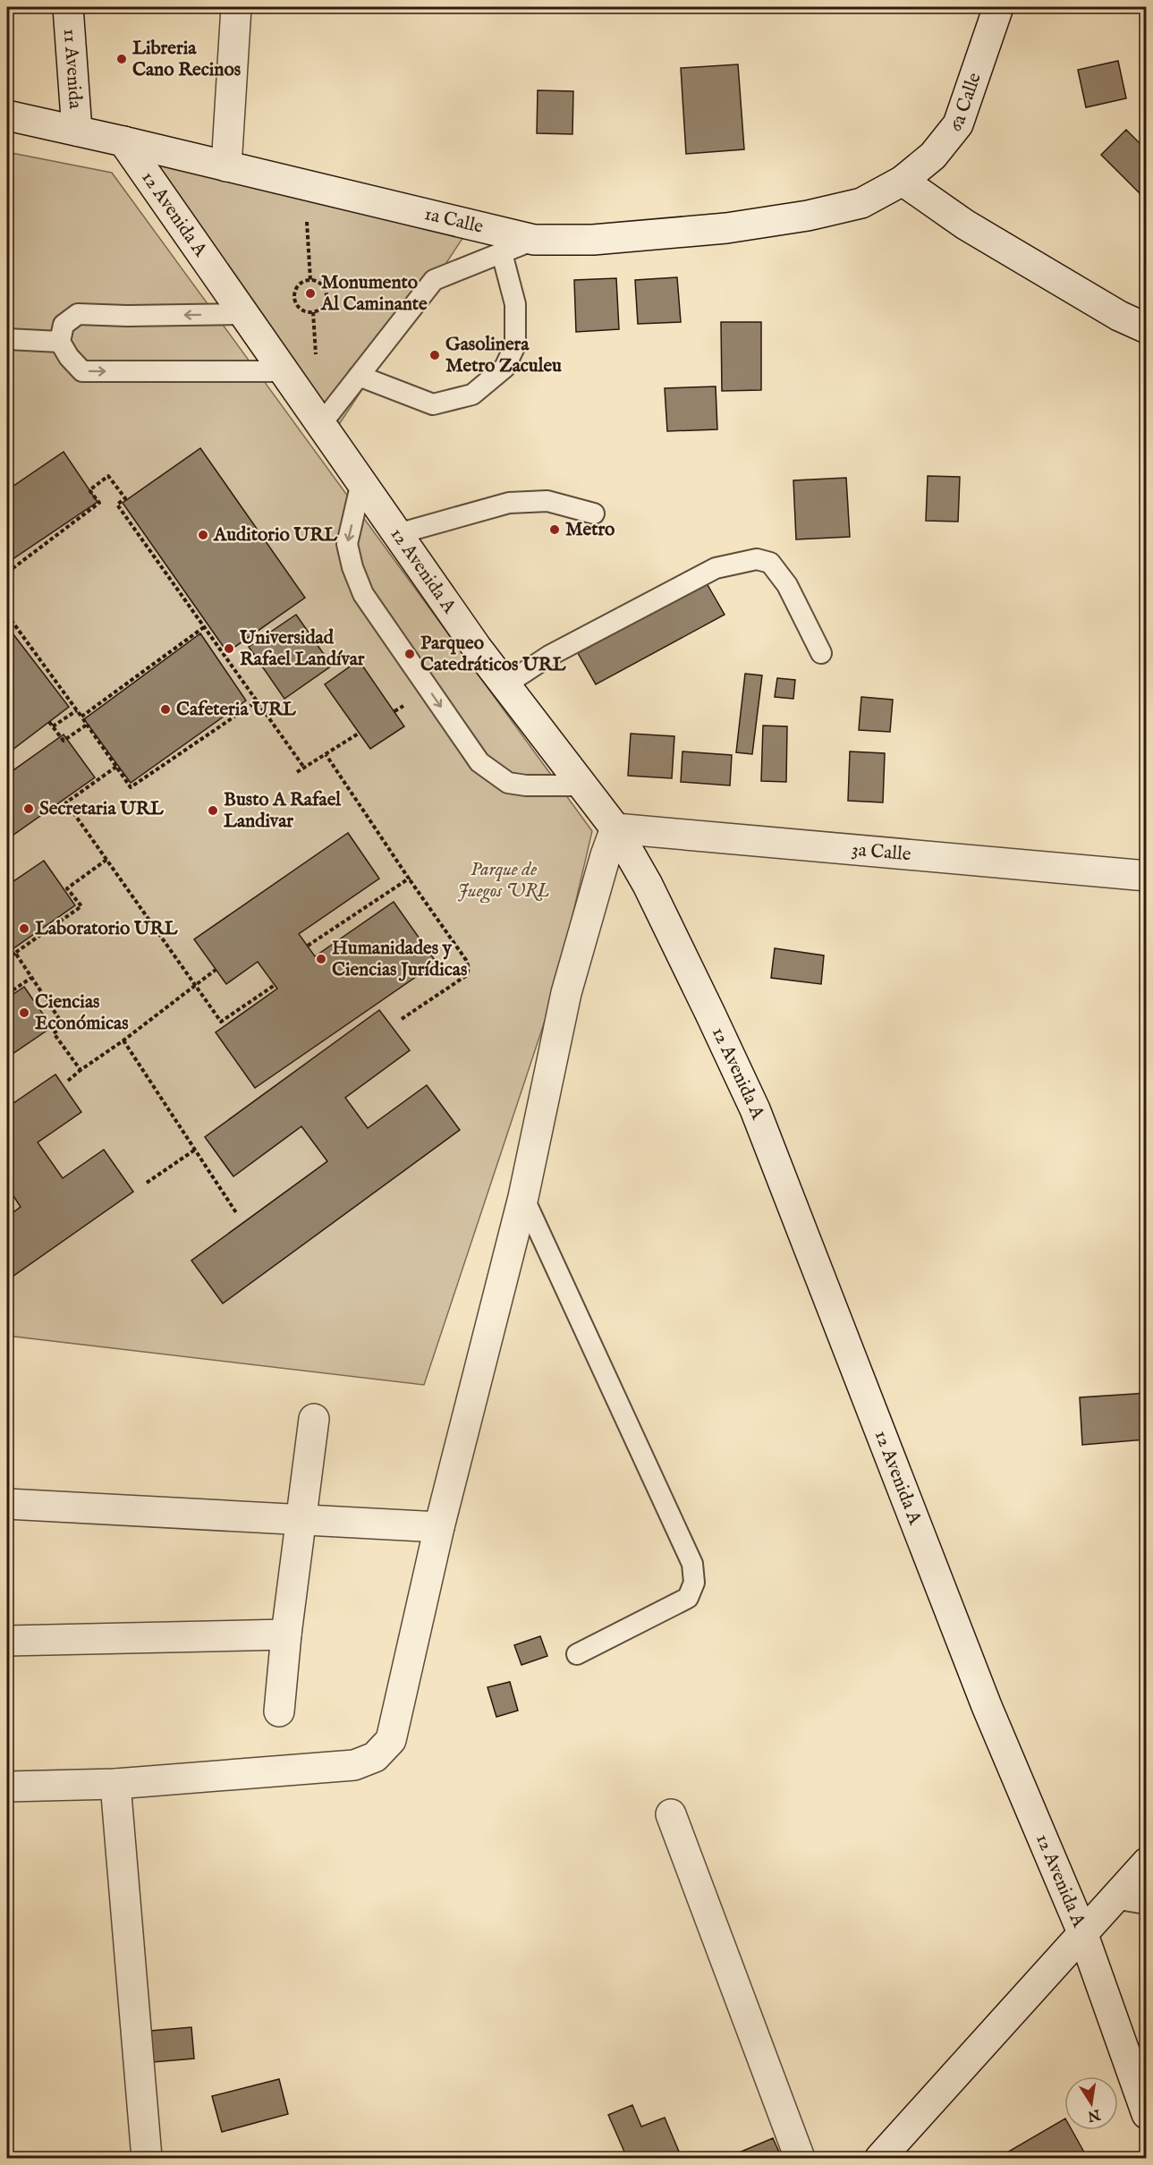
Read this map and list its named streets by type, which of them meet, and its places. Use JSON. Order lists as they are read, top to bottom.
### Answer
{
  "streets": {
    "street": [
      "11 Avenida",
      "6a Calle",
      "12 Avenida A",
      "1a Calle",
      "3a Calle"
    ]
  },
  "crossings": [
    ["11 Avenida", "1a Calle"],
    ["6a Calle", "1a Calle"],
    ["12 Avenida A", "1a Calle"],
    ["12 Avenida A", "3a Calle"]
  ],
  "parks": ["Parque de Juegos URL"],
  "places": [
    "Libreria Cano Recinos",
    "Monumento Al Caminante",
    "Gasolinera Metro Zaculeu",
    "Metro",
    "Auditorio URL",
    "Universidad Rafael Landívar",
    "Parqueo Catedráticos URL",
    "Cafeteria URL",
    "Secretaria URL",
    "Busto A Rafael Landivar",
    "Laboratorio URL",
    "Humanidades y Ciencias Jurídicas",
    "Ciencias Económicas"
  ],
  "north": "bottom"
}
